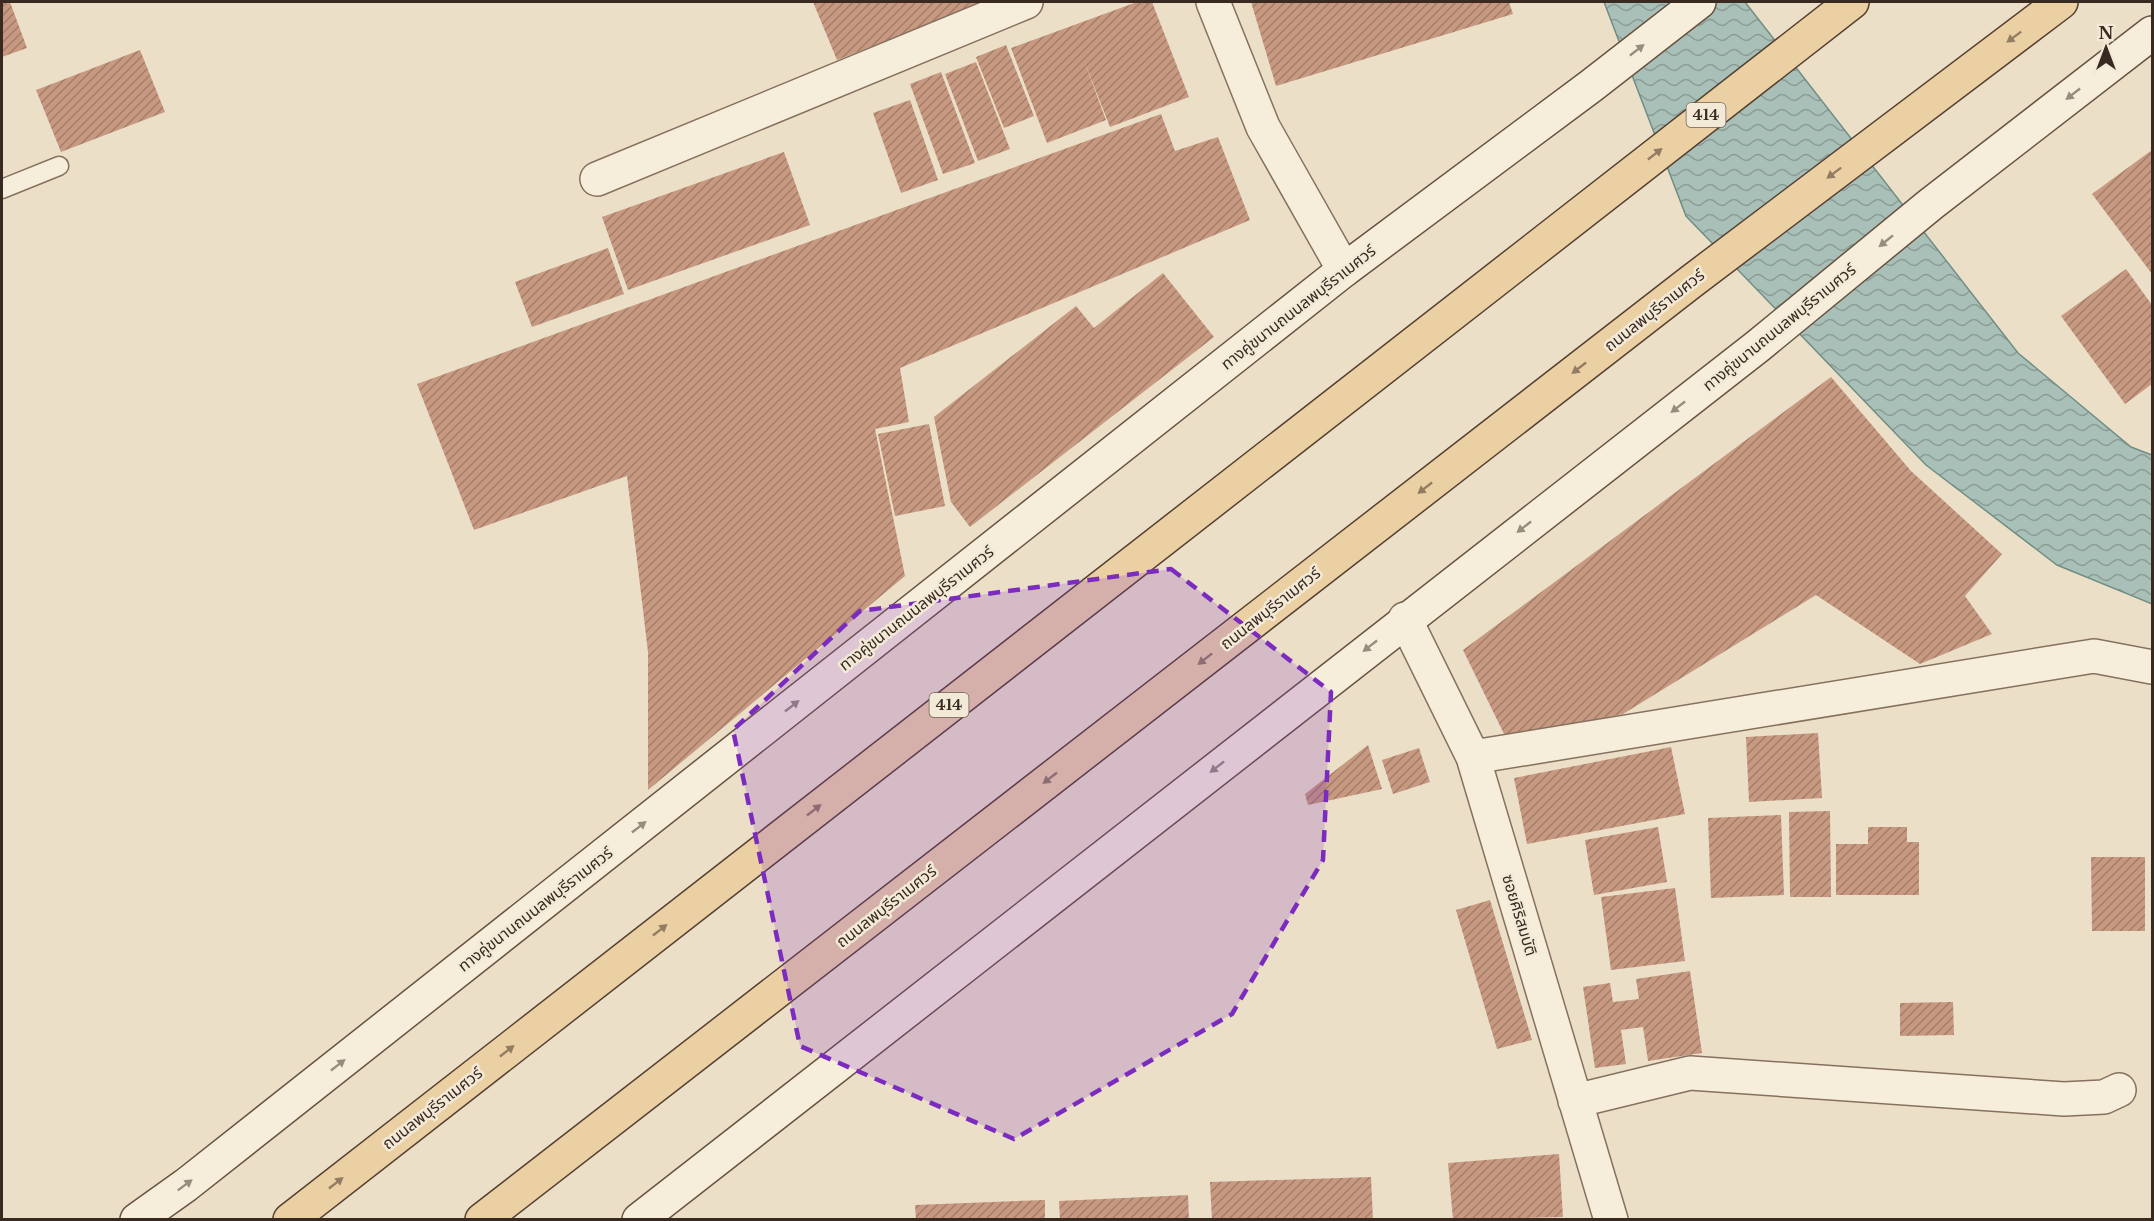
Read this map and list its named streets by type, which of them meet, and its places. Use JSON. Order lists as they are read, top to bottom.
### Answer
{
  "streets": {
    "main road": [
      "414",
      "ทางคู่ขนานถนนลพบุรีราเมศวร์",
      "ถนนลพบุรีราเมศวร์",
      "ซอยศิริสมบัติ"
    ]
  },
  "crossings": [
    ["ทางคู่ขนานถนนลพบุรีราเมศวร์", "ซอยศิริสมบัติ"]
  ],
  "north": "top"
}
